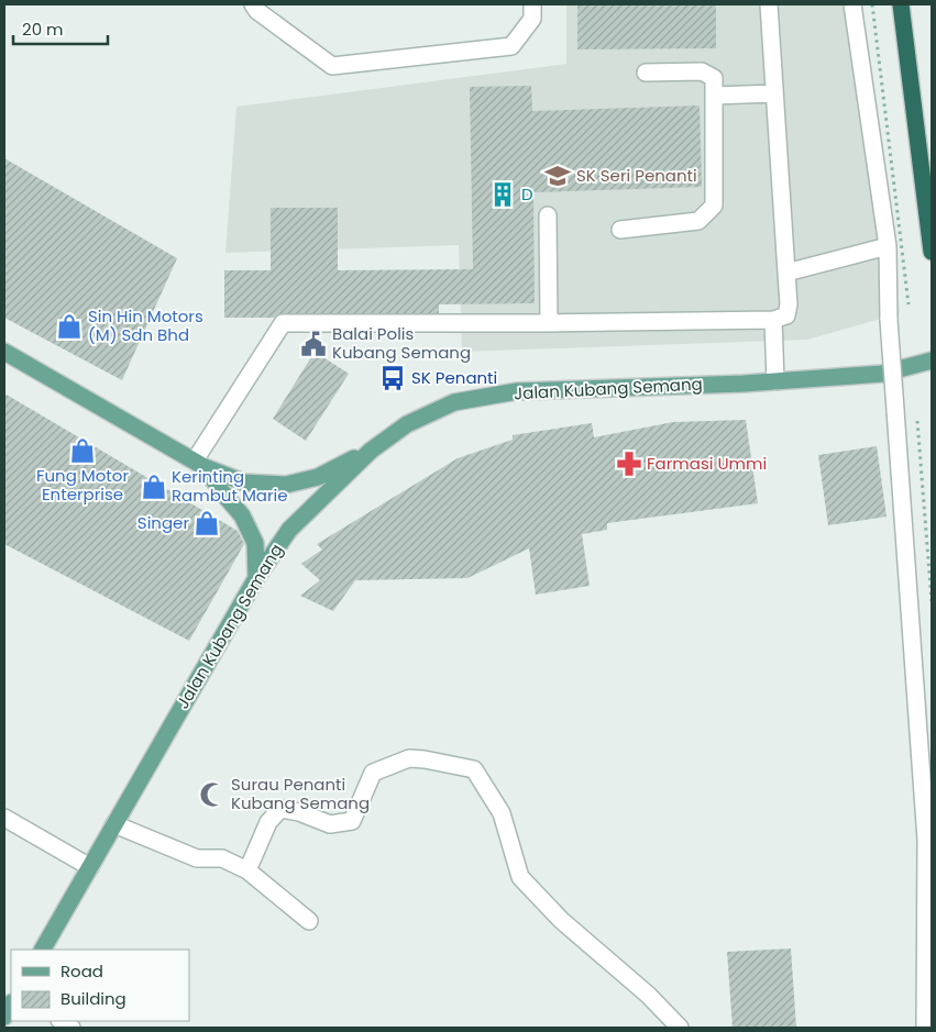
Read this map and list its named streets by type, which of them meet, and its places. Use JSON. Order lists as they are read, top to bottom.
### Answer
{
  "streets": {
    "main road": ["Jalan Kubang Semang"]
  },
  "places": {
    "school or university": ["SK Seri Penanti"],
    "building": ["D"],
    "shop": [
      "Sin Hin Motors (M) Sdn Bhd",
      "Fung Motor Enterprise",
      "Kerinting Rambut Marie",
      "Singer"
    ],
    "public building": ["Balai Polis Kubang Semang"],
    "bus stop": ["SK Penanti"],
    "pharmacy": ["Farmasi Ummi"],
    "mosque": ["Surau Penanti Kubang Semang"]
  },
  "legend": ["Road", "Building"],
  "scale_bar": "20 m"
}
